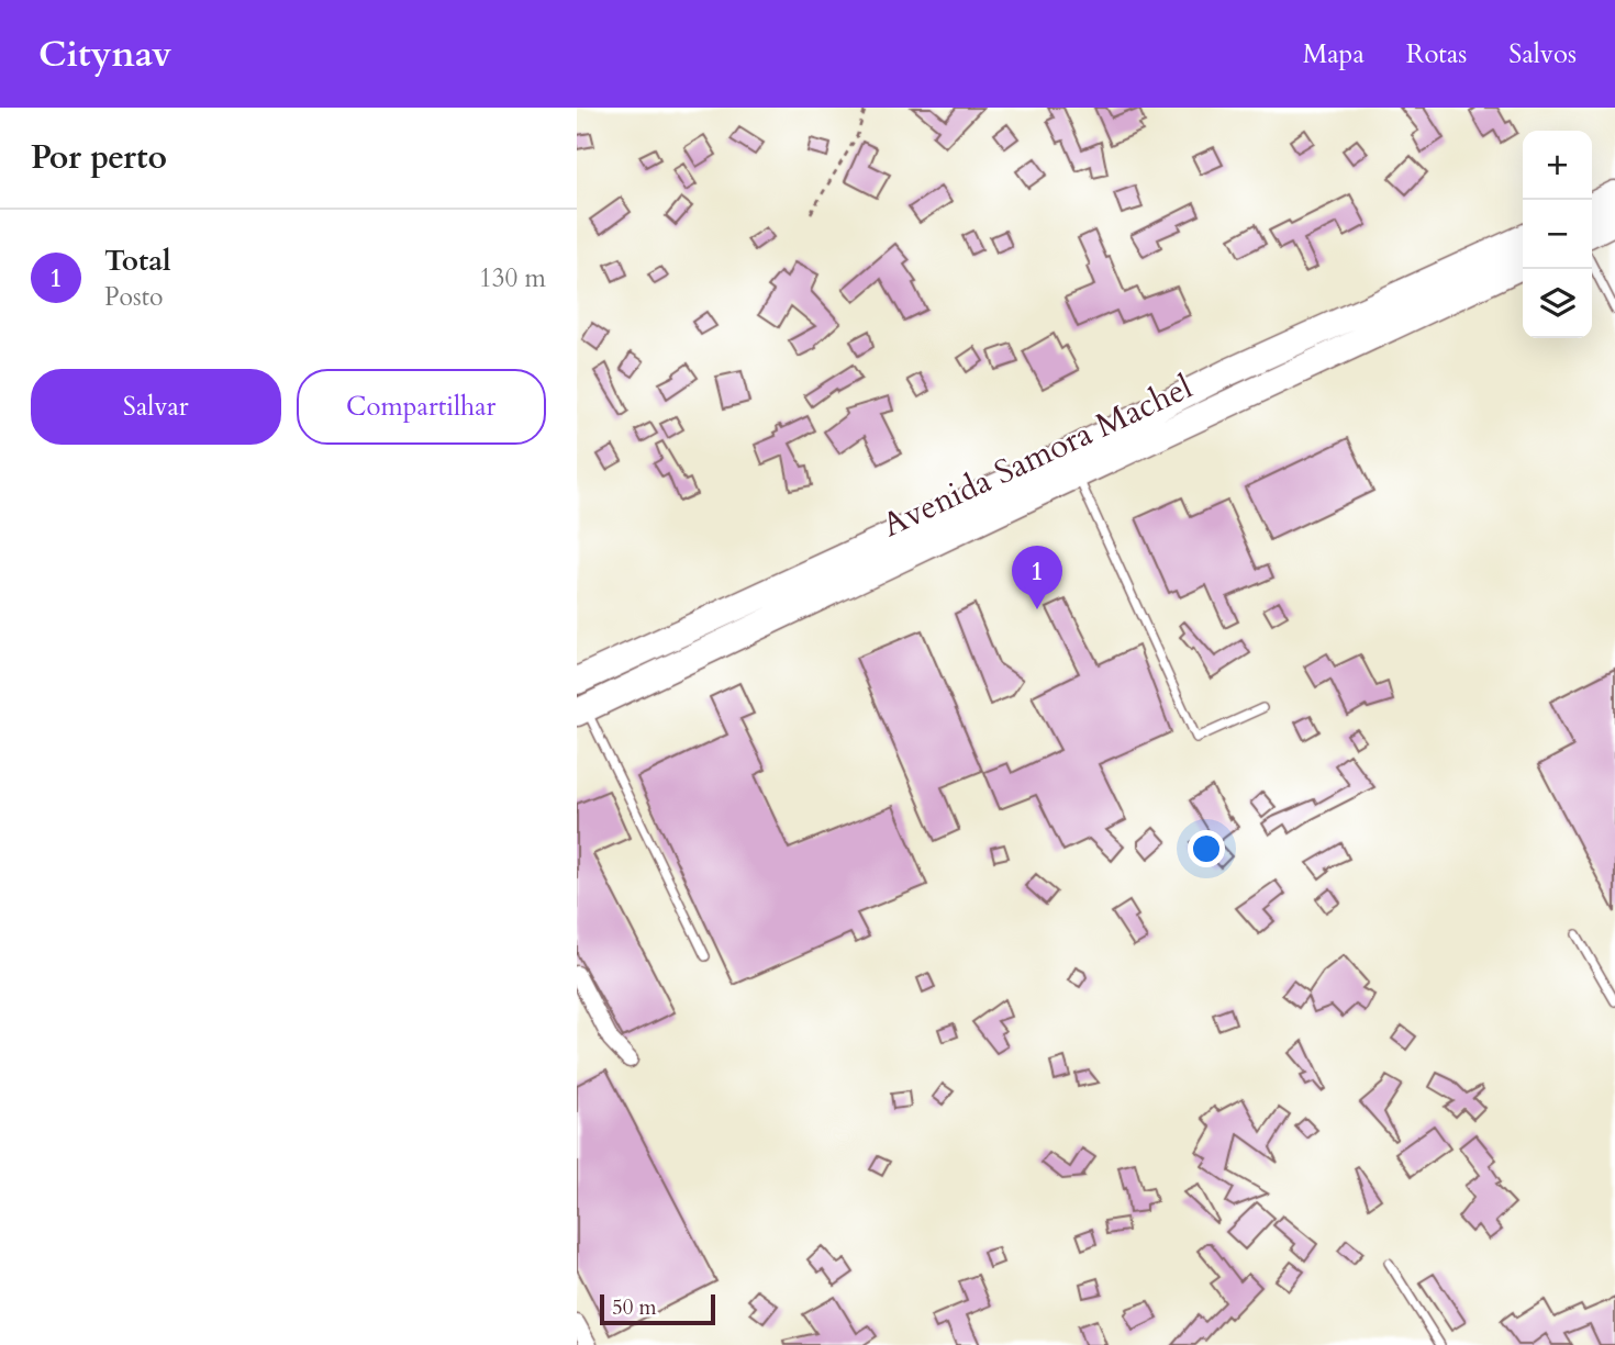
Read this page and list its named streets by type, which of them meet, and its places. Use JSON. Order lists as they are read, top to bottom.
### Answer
{
  "streets": {
    "highway": ["Avenida Samora Machel"]
  },
  "scale_bar": "50 m",
  "page": {
    "header": "Citynav",
    "nav": ["Mapa", "Rotas", "Salvos"],
    "heading": "Por perto",
    "map_buttons": ["+", "−"],
    "list": [
      {
        "mark": "1",
        "name": "Total",
        "note": "Posto",
        "value": "130 m"
      }
    ],
    "buttons": ["Salvar", "Compartilhar"],
    "pins": "1",
    "scale": "50 m"
  }
}
